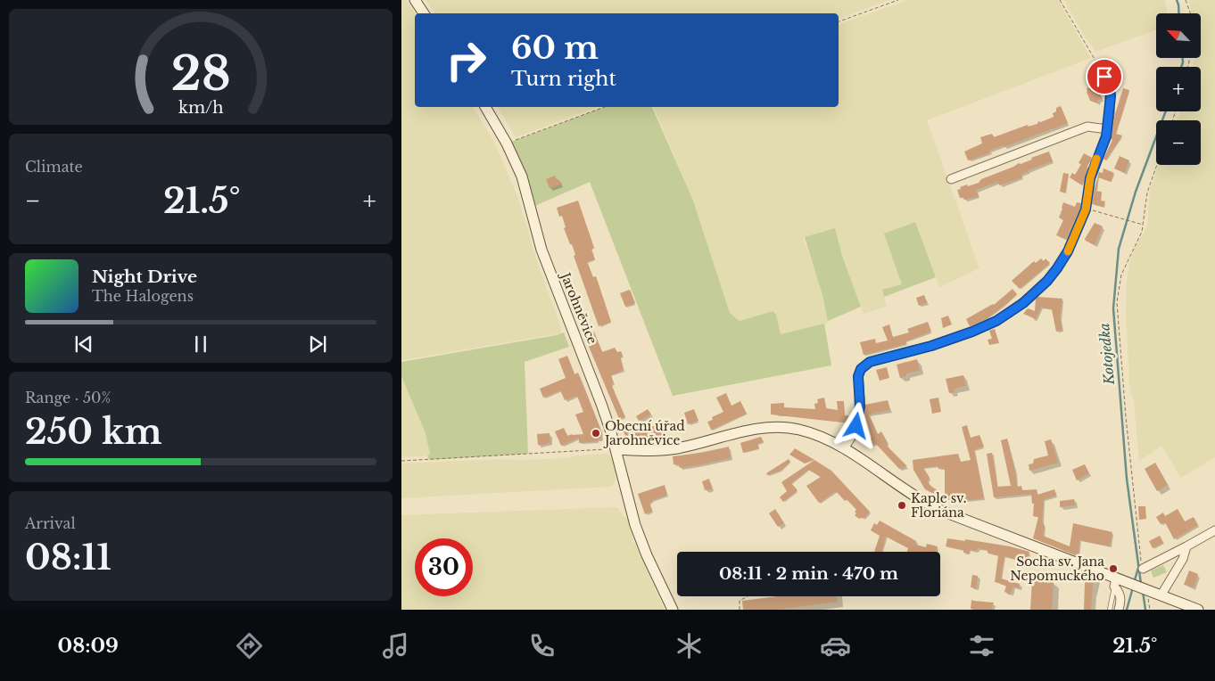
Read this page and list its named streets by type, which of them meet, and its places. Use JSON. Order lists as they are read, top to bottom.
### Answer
{
  "streets": {
    "street": ["Jarohněvice"]
  },
  "water": ["Kotojedka"],
  "places": ["Obecní úřad Jarohněvice", "Kaple sv. Floriána", "Socha sv. Jana Nepomuckého"],
  "north": "top left",
  "page": {
    "map_buttons": ["+", "−"],
    "turn": ["60 m", "Turn right"],
    "tile": [
      "Climate",
      ["Range · 50%", "250 km"],
      ["Arrival", "08:11"]
    ],
    "heat": ["−", "21.5°", "+"],
    "song": ["Night Drive", "The Halogens"],
    "limit": "30",
    "trip": "08:11 · 2 min · 470 m",
    "tabs": ["08:09", "21.5°"],
    "gauge": ["28", "km/h"]
  }
}
